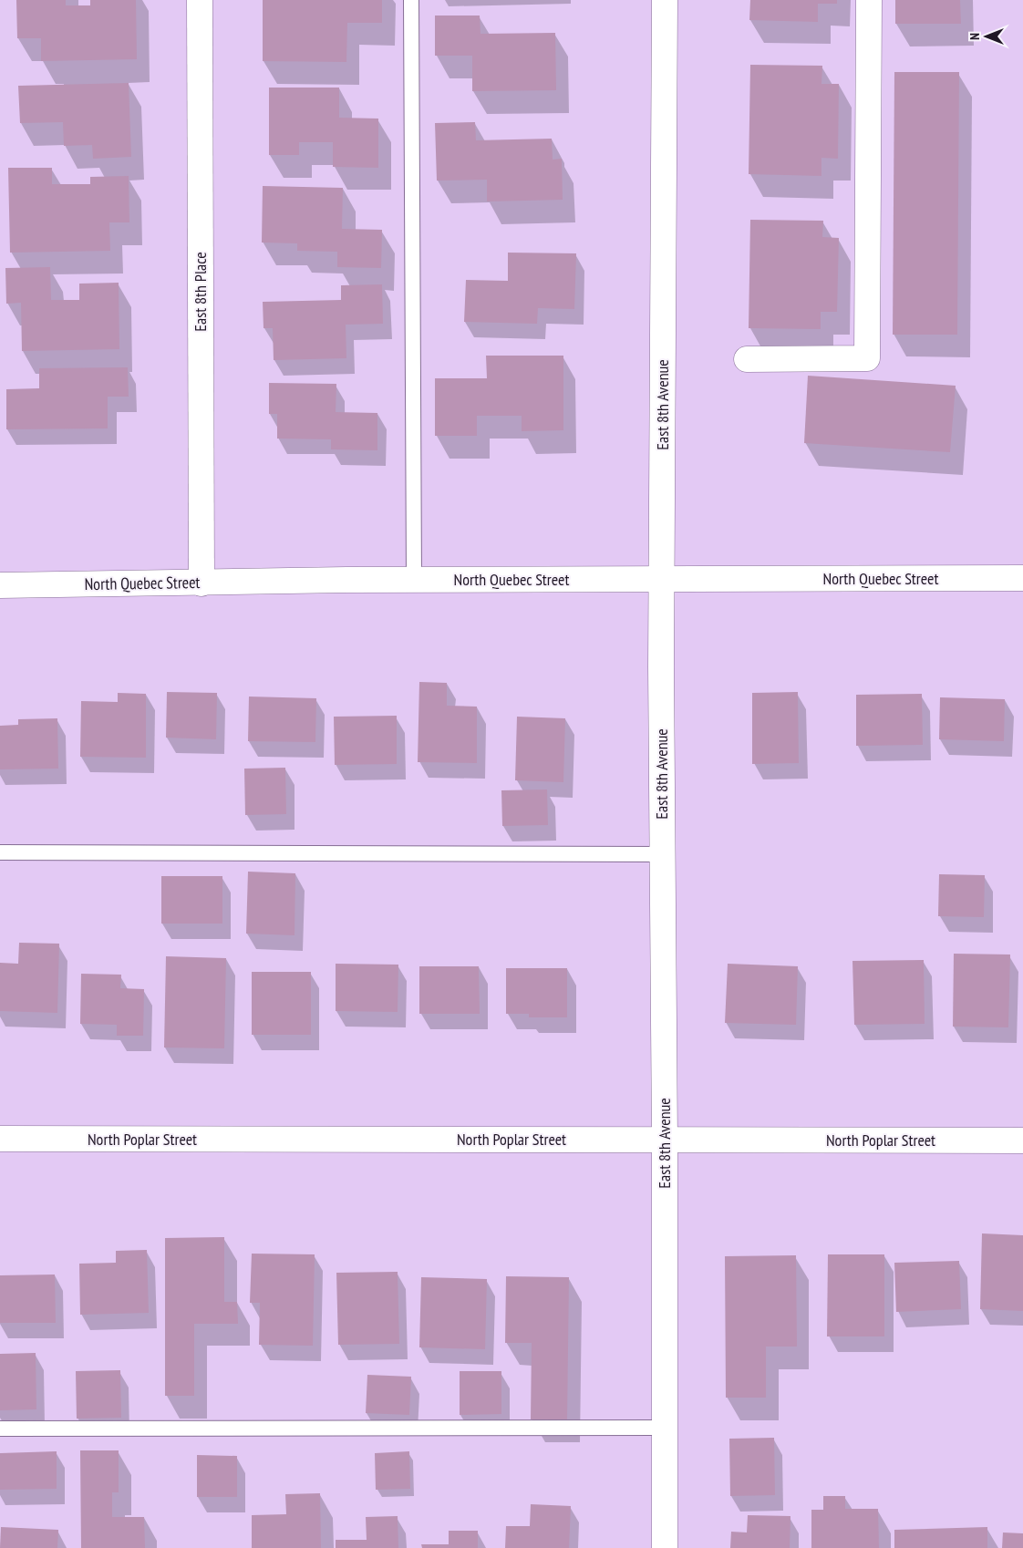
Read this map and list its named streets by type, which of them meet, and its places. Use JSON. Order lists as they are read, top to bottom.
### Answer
{
  "streets": {
    "street": [
      "East 8th Place",
      "East 8th Avenue",
      "North Quebec Street",
      "North Poplar Street"
    ]
  },
  "crossings": [
    ["East 8th Place", "North Quebec Street"],
    ["East 8th Avenue", "North Quebec Street"],
    ["East 8th Avenue", "North Poplar Street"]
  ],
  "north": "left"
}
